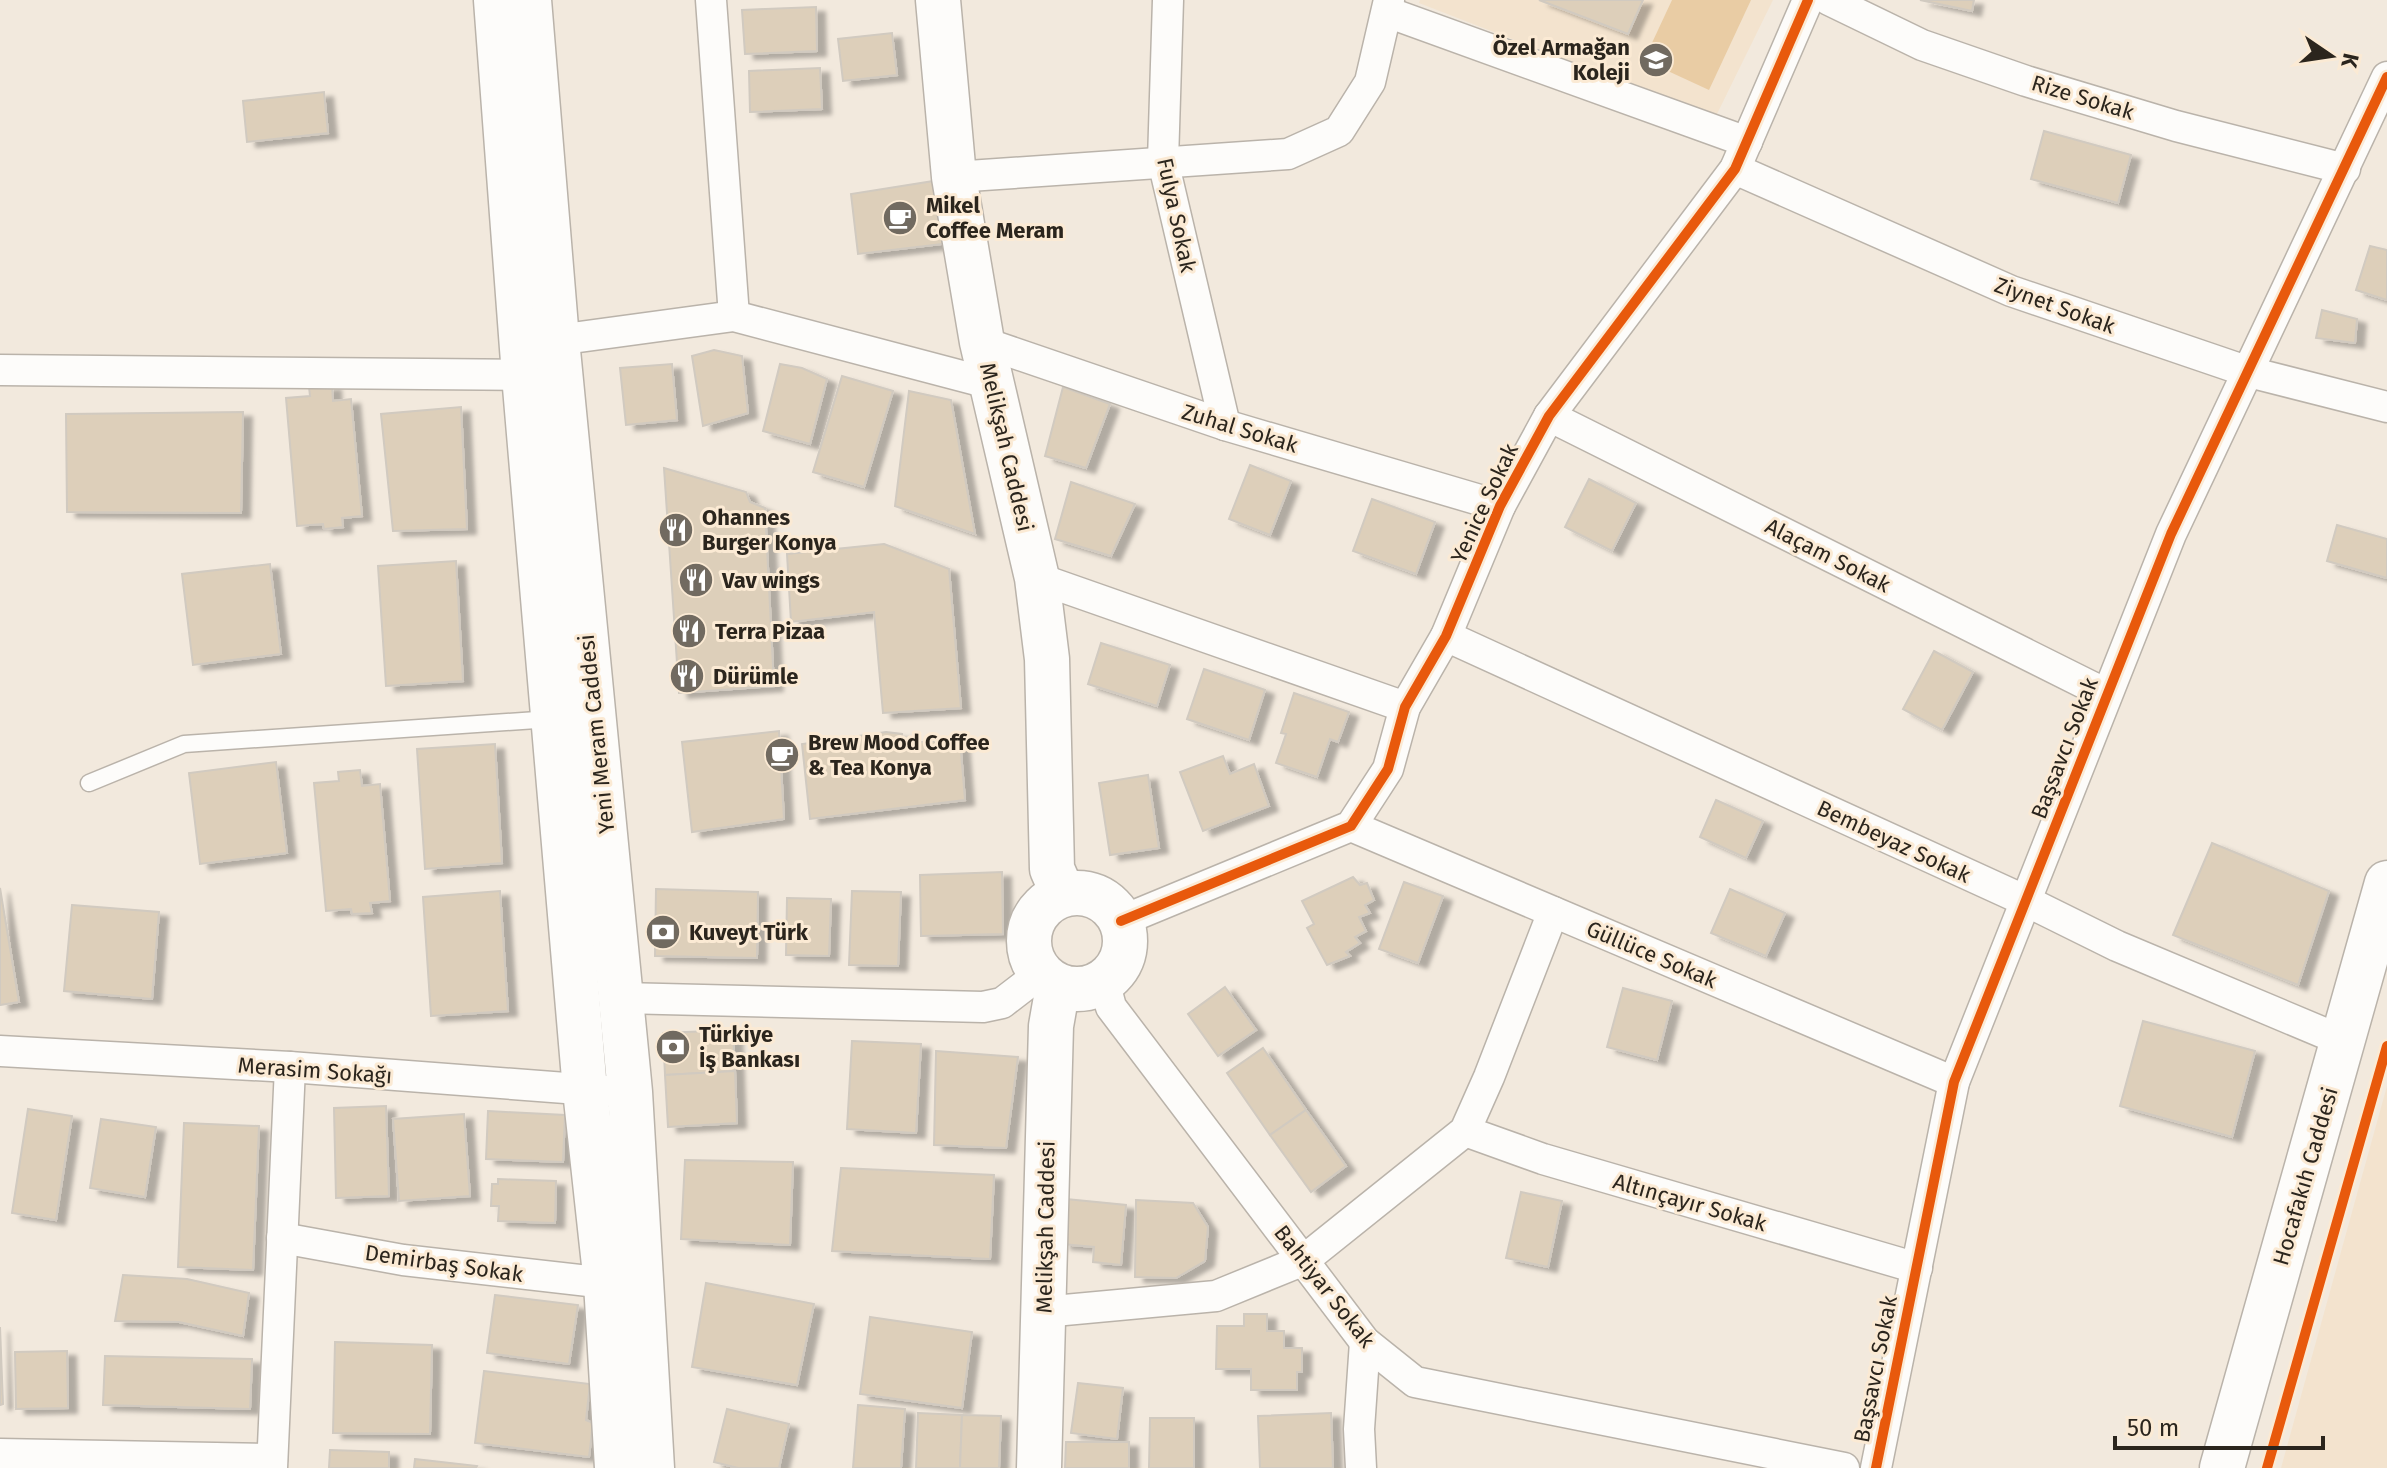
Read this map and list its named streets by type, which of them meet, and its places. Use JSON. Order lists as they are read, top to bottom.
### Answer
{
  "streets": {
    "main road": ["Melikşah Caddesi", "Yeni Meram Caddesi", "Hocafakıh Caddesi"],
    "street": [
      "Rize Sokak",
      "Fulya Sokak",
      "Ziynet Sokak",
      "Zuhal Sokak",
      "Yenice Sokak",
      "Alaçam Sokak",
      "Başsavcı Sokak",
      "Bembeyaz Sokak",
      "Güllüce Sokak",
      "Merasim Sokağı",
      "Altınçayır Sokak",
      "Demirbaş Sokak",
      "Bahtiyar Sokak"
    ]
  },
  "crossings": [
    ["Rize Sokak", "Başsavcı Sokak"],
    ["Fulya Sokak", "Zuhal Sokak"],
    ["Ziynet Sokak", "Yenice Sokak"],
    ["Ziynet Sokak", "Başsavcı Sokak"],
    ["Zuhal Sokak", "Melikşah Caddesi"],
    ["Zuhal Sokak", "Yenice Sokak"],
    ["Melikşah Caddesi", "Bahtiyar Sokak"],
    ["Yenice Sokak", "Alaçam Sokak"],
    ["Yenice Sokak", "Bembeyaz Sokak"],
    ["Yenice Sokak", "Güllüce Sokak"],
    ["Alaçam Sokak", "Başsavcı Sokak"],
    ["Yeni Meram Caddesi", "Merasim Sokağı"],
    ["Yeni Meram Caddesi", "Demirbaş Sokak"],
    ["Başsavcı Sokak", "Bembeyaz Sokak"],
    ["Başsavcı Sokak", "Güllüce Sokak"],
    ["Başsavcı Sokak", "Altınçayır Sokak"],
    ["Bembeyaz Sokak", "Hocafakıh Caddesi"]
  ],
  "places": {
    "school or university": ["Özel Armağan Koleji"],
    "cafe": ["Mikel Coffee Meram", "Brew Mood Coffee & Tea Konya"],
    "restaurant": [
      "Ohannes Burger Konya",
      "Vav wings",
      "Terra Pizaa",
      "Dürümle"
    ],
    "bank": ["Kuveyt Türk", "Türkiye İş Bankası"]
  },
  "scale_bar": "50 m",
  "north": "right"
}
